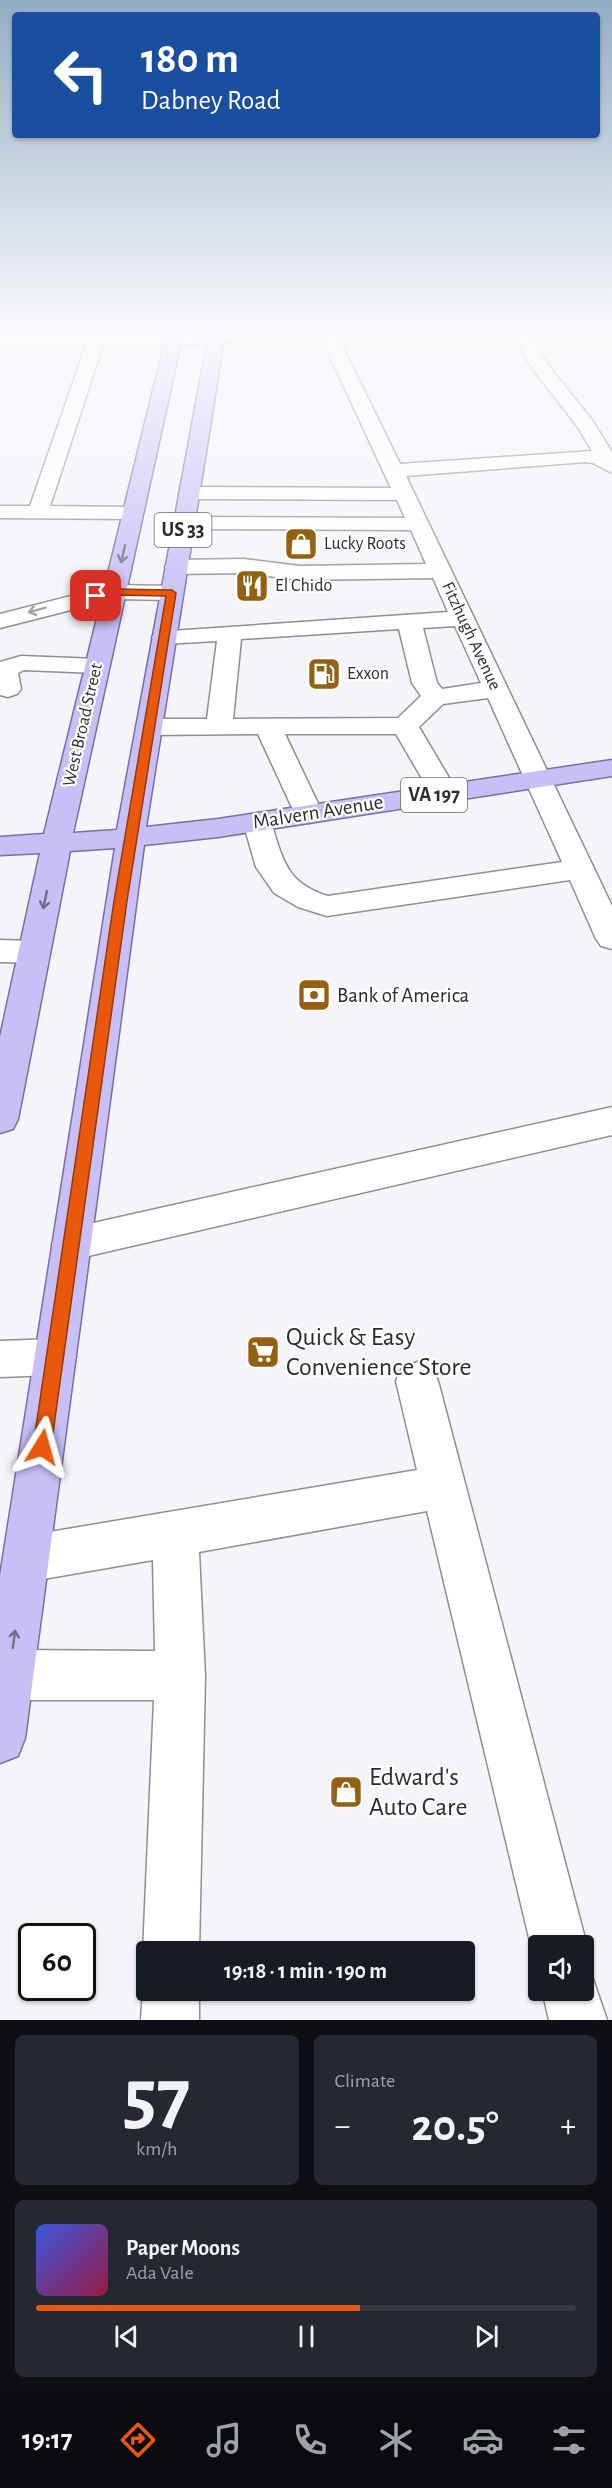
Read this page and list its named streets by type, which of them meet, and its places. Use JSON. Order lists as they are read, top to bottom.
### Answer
{
  "streets": {
    "main road": [
      "US 33",
      "West Broad Street",
      "VA 197",
      "Malvern Avenue"
    ],
    "street": ["Fitzhugh Avenue"]
  },
  "crossings": [
    ["US 33", "VA 197"],
    ["US 33", "Malvern Avenue"],
    ["Fitzhugh Avenue", "Malvern Avenue"],
    ["West Broad Street", "VA 197"],
    ["VA 197", "Malvern Avenue"]
  ],
  "places": {
    "shop": ["Lucky Roots", "Edward's Auto Care"],
    "restaurant": ["El Chido"],
    "fuel station": ["Exxon"],
    "bank": ["Bank of America"],
    "supermarket": ["Quick & Easy Convenience Store"]
  },
  "page": {
    "turn": ["180 m", "Dabney Road"],
    "limit": "60",
    "trip": "19:18 · 1 min · 190 m",
    "tile": [
      ["57", "km/h"],
      "Climate"
    ],
    "heat": ["−", "20.5°", "+"],
    "song": ["Paper Moons", "Ada Vale"],
    "tabs": "19:17"
  }
}
